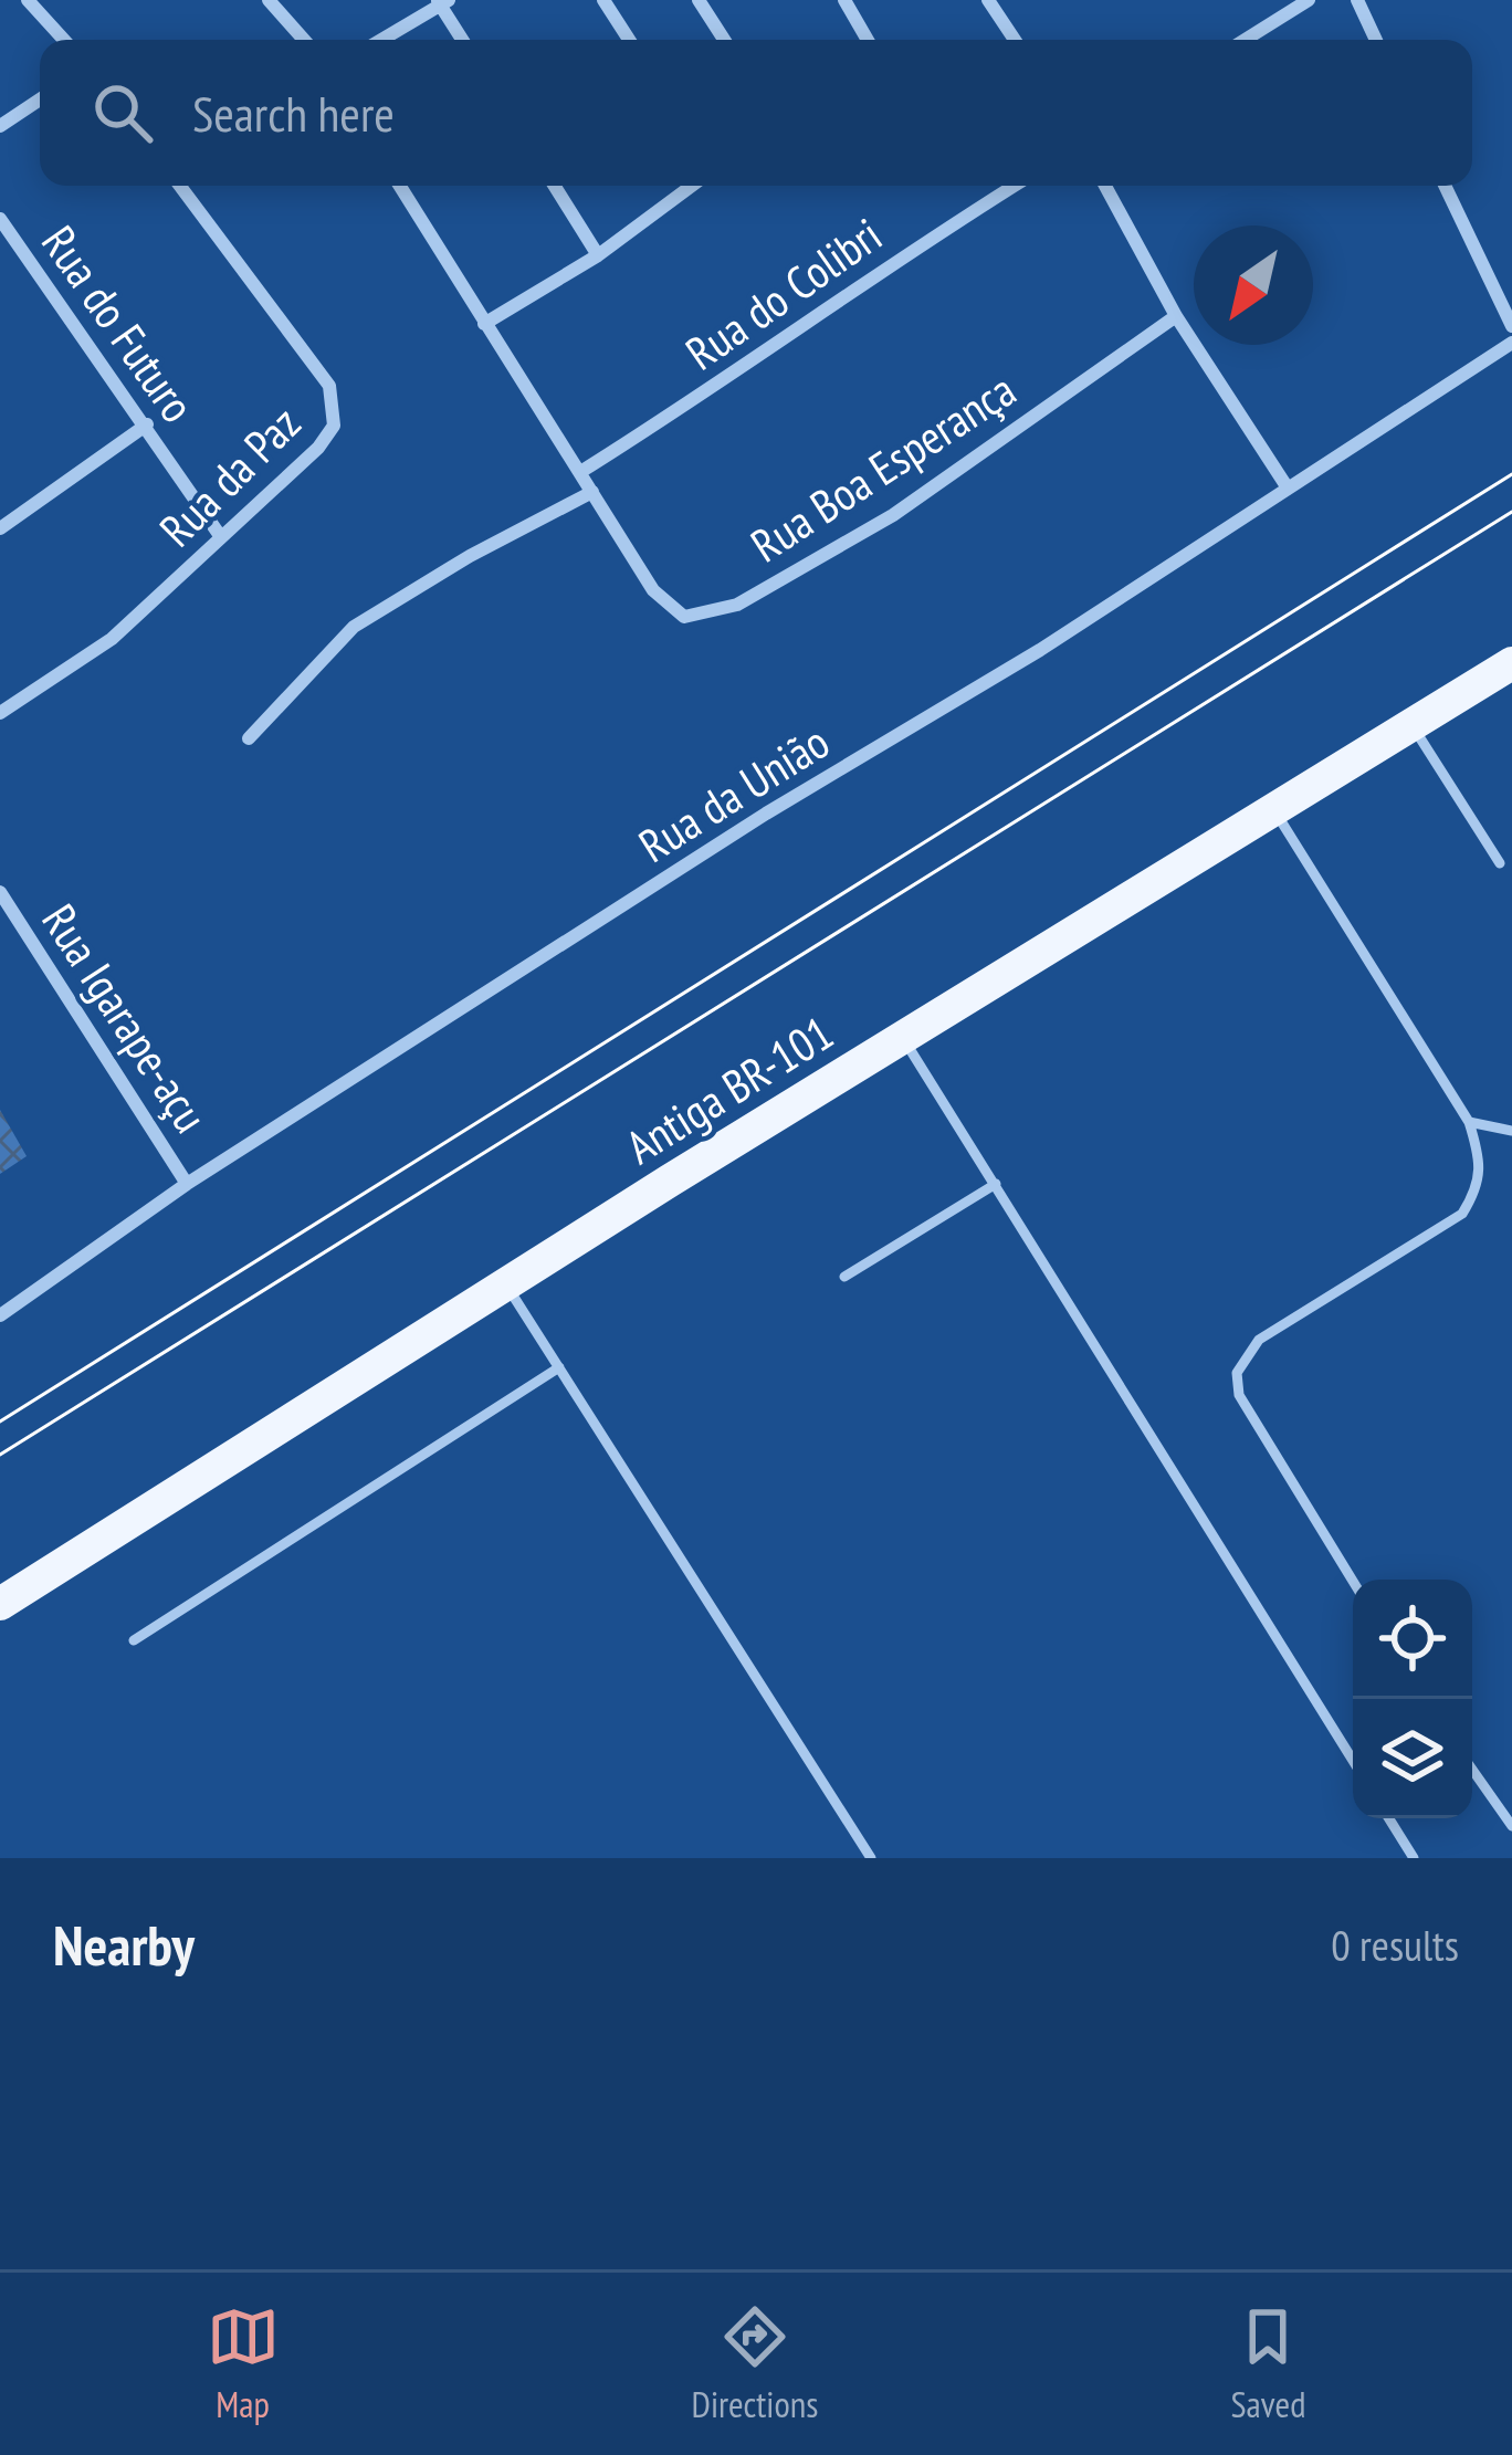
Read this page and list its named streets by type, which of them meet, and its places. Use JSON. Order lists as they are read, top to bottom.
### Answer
{
  "streets": {
    "main road": ["Antiga BR-101"],
    "street": [
      "Rua do Colibri",
      "Rua do Futuro",
      "Rua Boa Esperança",
      "Rua da Paz",
      "Rua da União",
      "Rua Igarape-açu"
    ]
  },
  "crossings": [
    ["Rua do Colibri", "Rua Boa Esperança"],
    ["Rua do Futuro", "Rua da Paz"],
    ["Rua da União", "Rua Igarape-açu"]
  ],
  "north": "bottom left",
  "page": {
    "search": "Search here",
    "heading": ["Nearby", "0 results"],
    "nav": ["Map", "Directions", "Saved"]
  }
}
